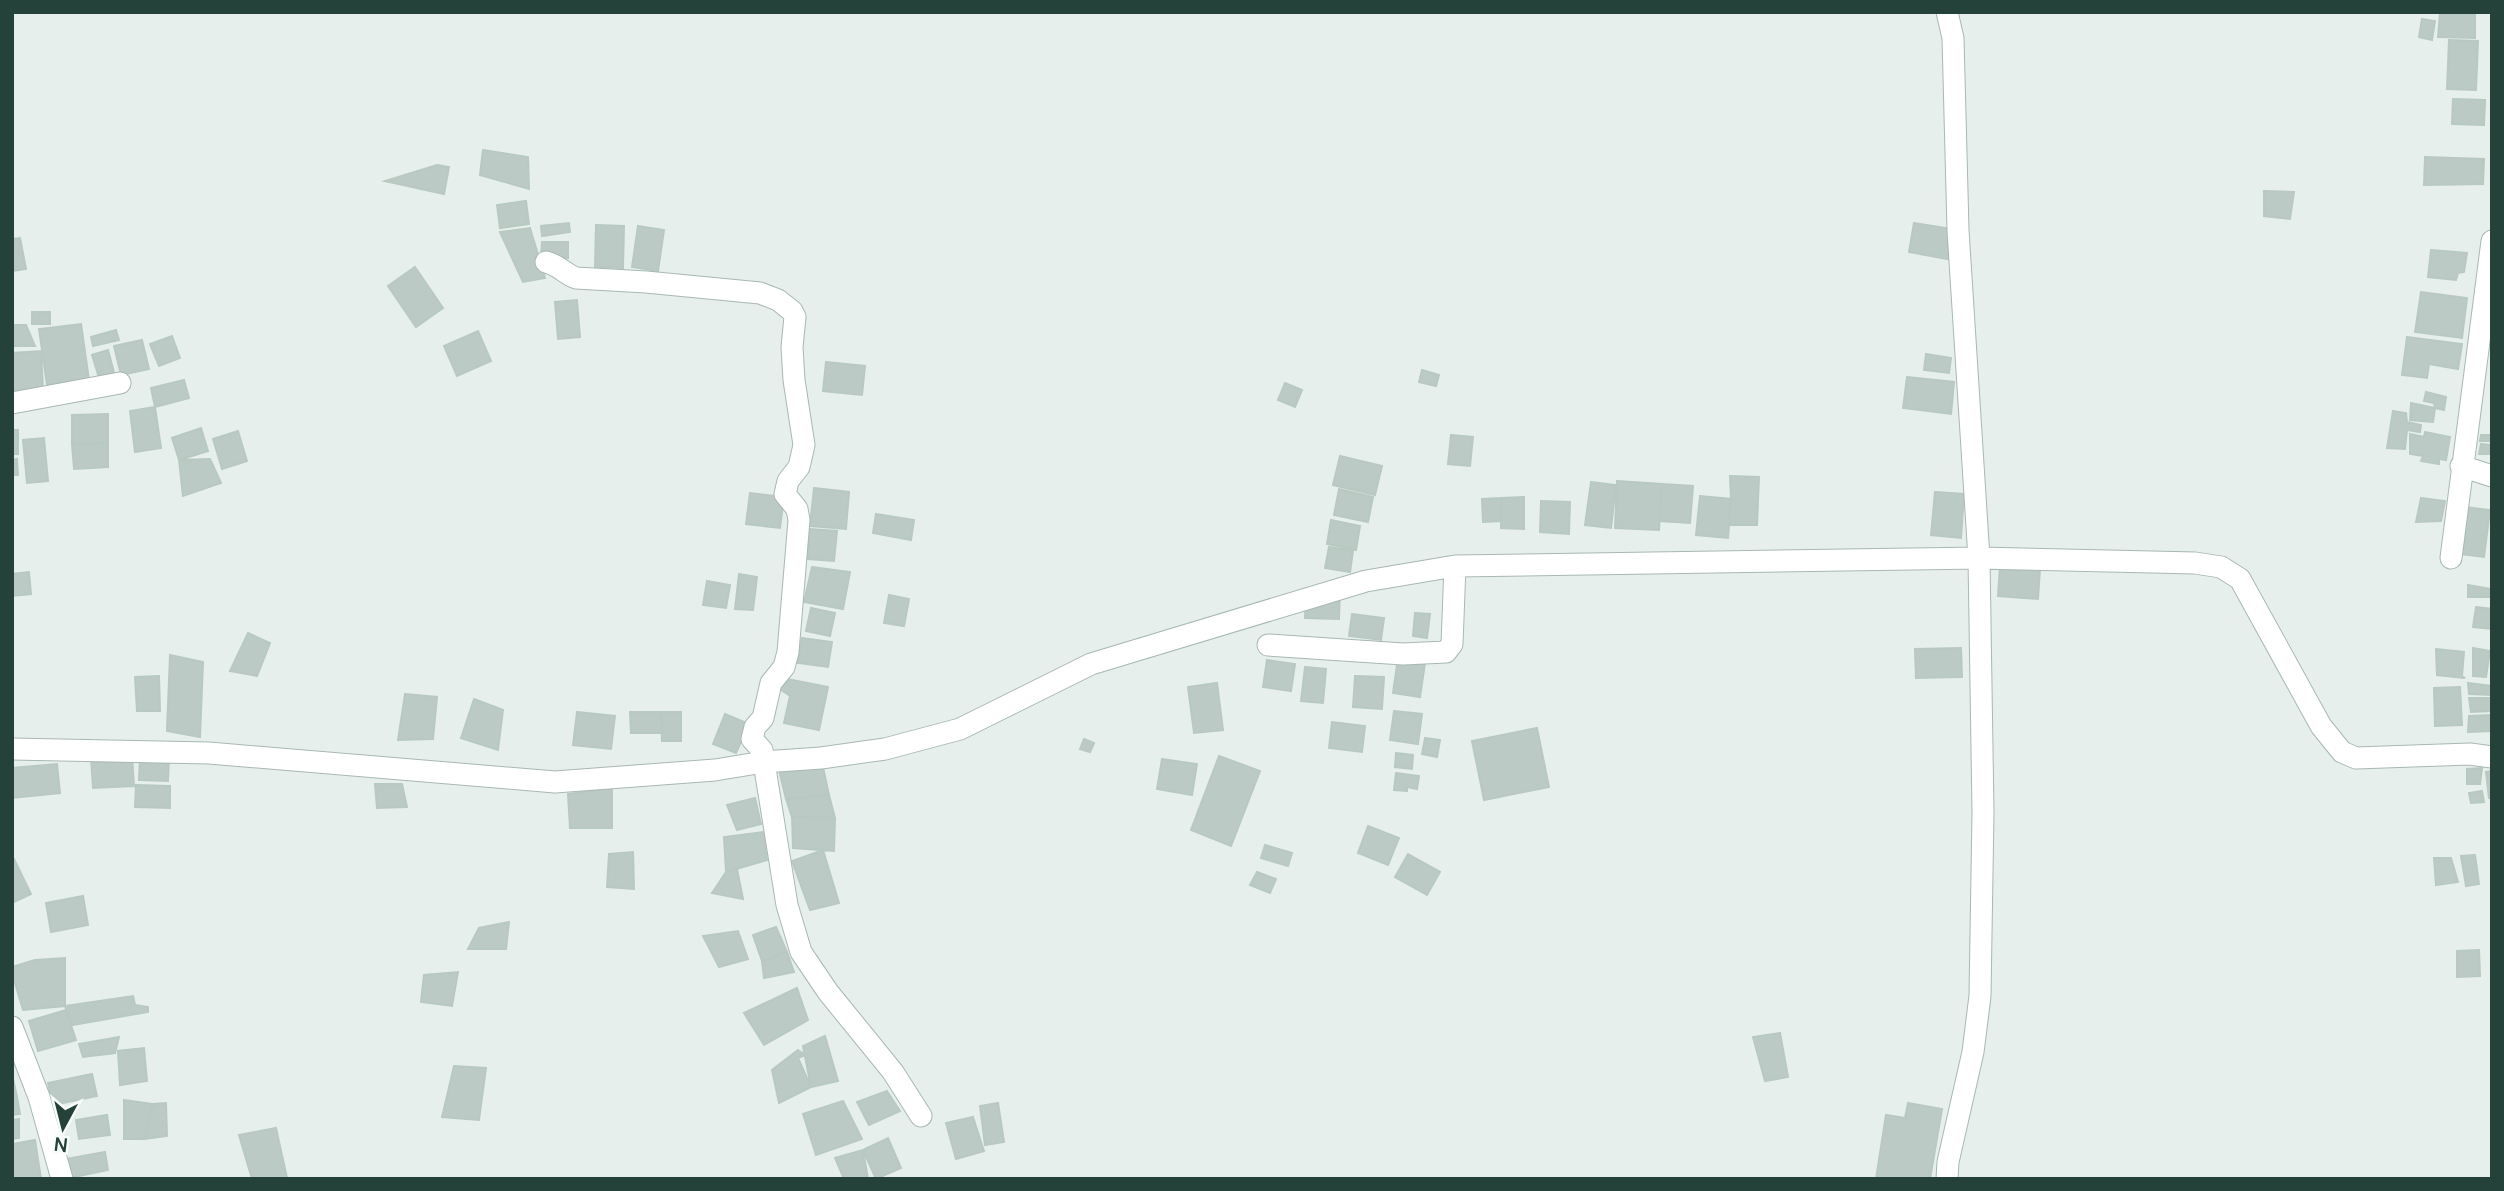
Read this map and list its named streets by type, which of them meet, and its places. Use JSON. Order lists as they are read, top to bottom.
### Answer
{
  "north": "bottom"
}
